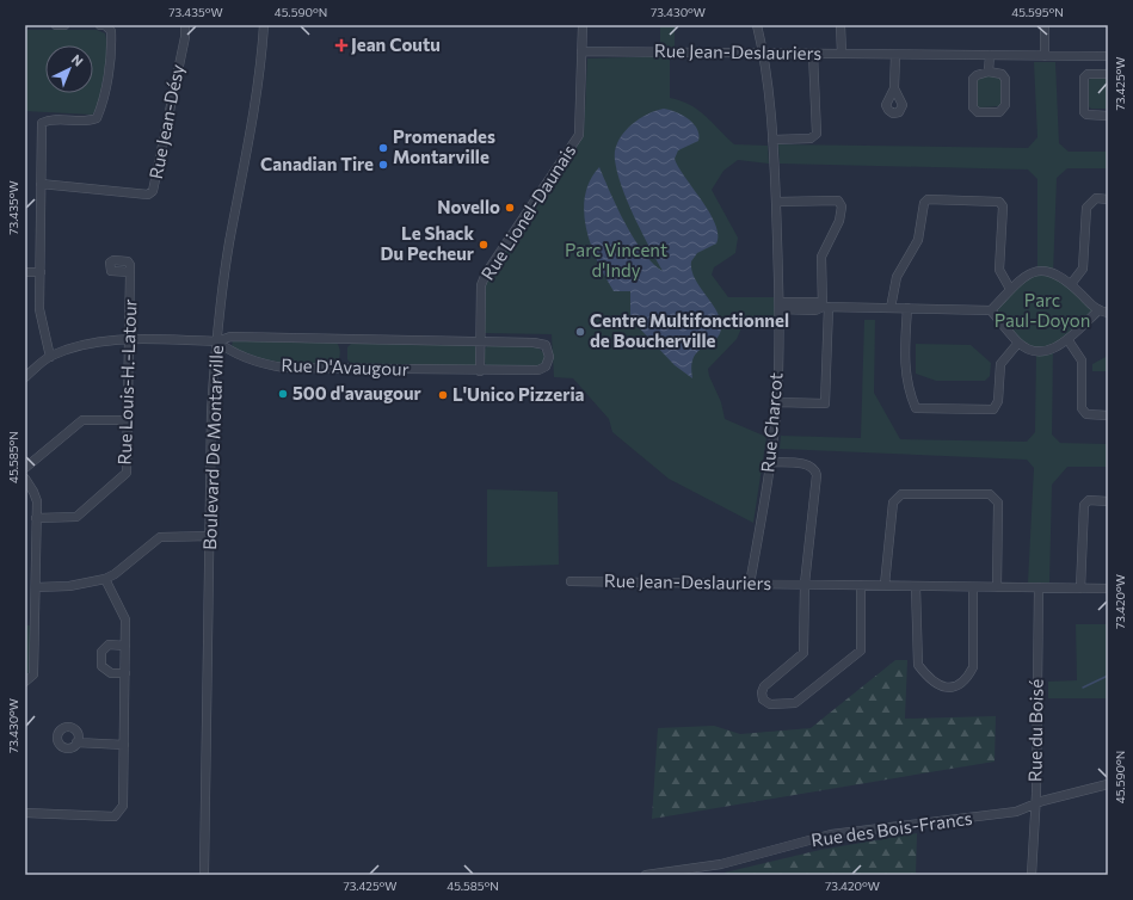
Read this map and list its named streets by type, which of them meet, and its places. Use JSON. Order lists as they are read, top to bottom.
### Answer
{
  "streets": {
    "street": [
      "Rue Jean-Deslauriers",
      "Rue Jean-Désy",
      "Rue Lionel-Daunais",
      "Rue D'Avaugour",
      "Rue Louis-H.-Latour",
      "Rue Charcot",
      "Boulevard De Montarville",
      "Rue du Boisé",
      "Rue des Bois-Francs"
    ]
  },
  "crossings": [
    ["Rue Jean-Deslauriers", "Rue Lionel-Daunais"],
    ["Rue Jean-Deslauriers", "Rue Charcot"],
    ["Rue Jean-Deslauriers", "Rue du Boisé"],
    ["Rue Lionel-Daunais", "Rue D'Avaugour"],
    ["Rue D'Avaugour", "Rue Louis-H.-Latour"],
    ["Rue D'Avaugour", "Boulevard De Montarville"],
    ["Rue du Boisé", "Rue des Bois-Francs"]
  ],
  "parks": ["Parc Vincent d'Indy", "Parc Paul-Doyon"],
  "places": {
    "health": ["Jean Coutu"],
    "other": [
      "Promenades Montarville",
      "Canadian Tire",
      "Novello",
      "Le Shack Du Pecheur",
      "Centre Multifonctionnel de Boucherville",
      "500 d'avaugour",
      "L'Unico Pizzeria"
    ]
  },
  "north": "top right",
  "coordinates": [
    "73.435°W",
    "45.590°N",
    "73.430°W",
    "45.595°N",
    "73.425°W",
    "45.585°N",
    "73.420°W"
  ]
}
